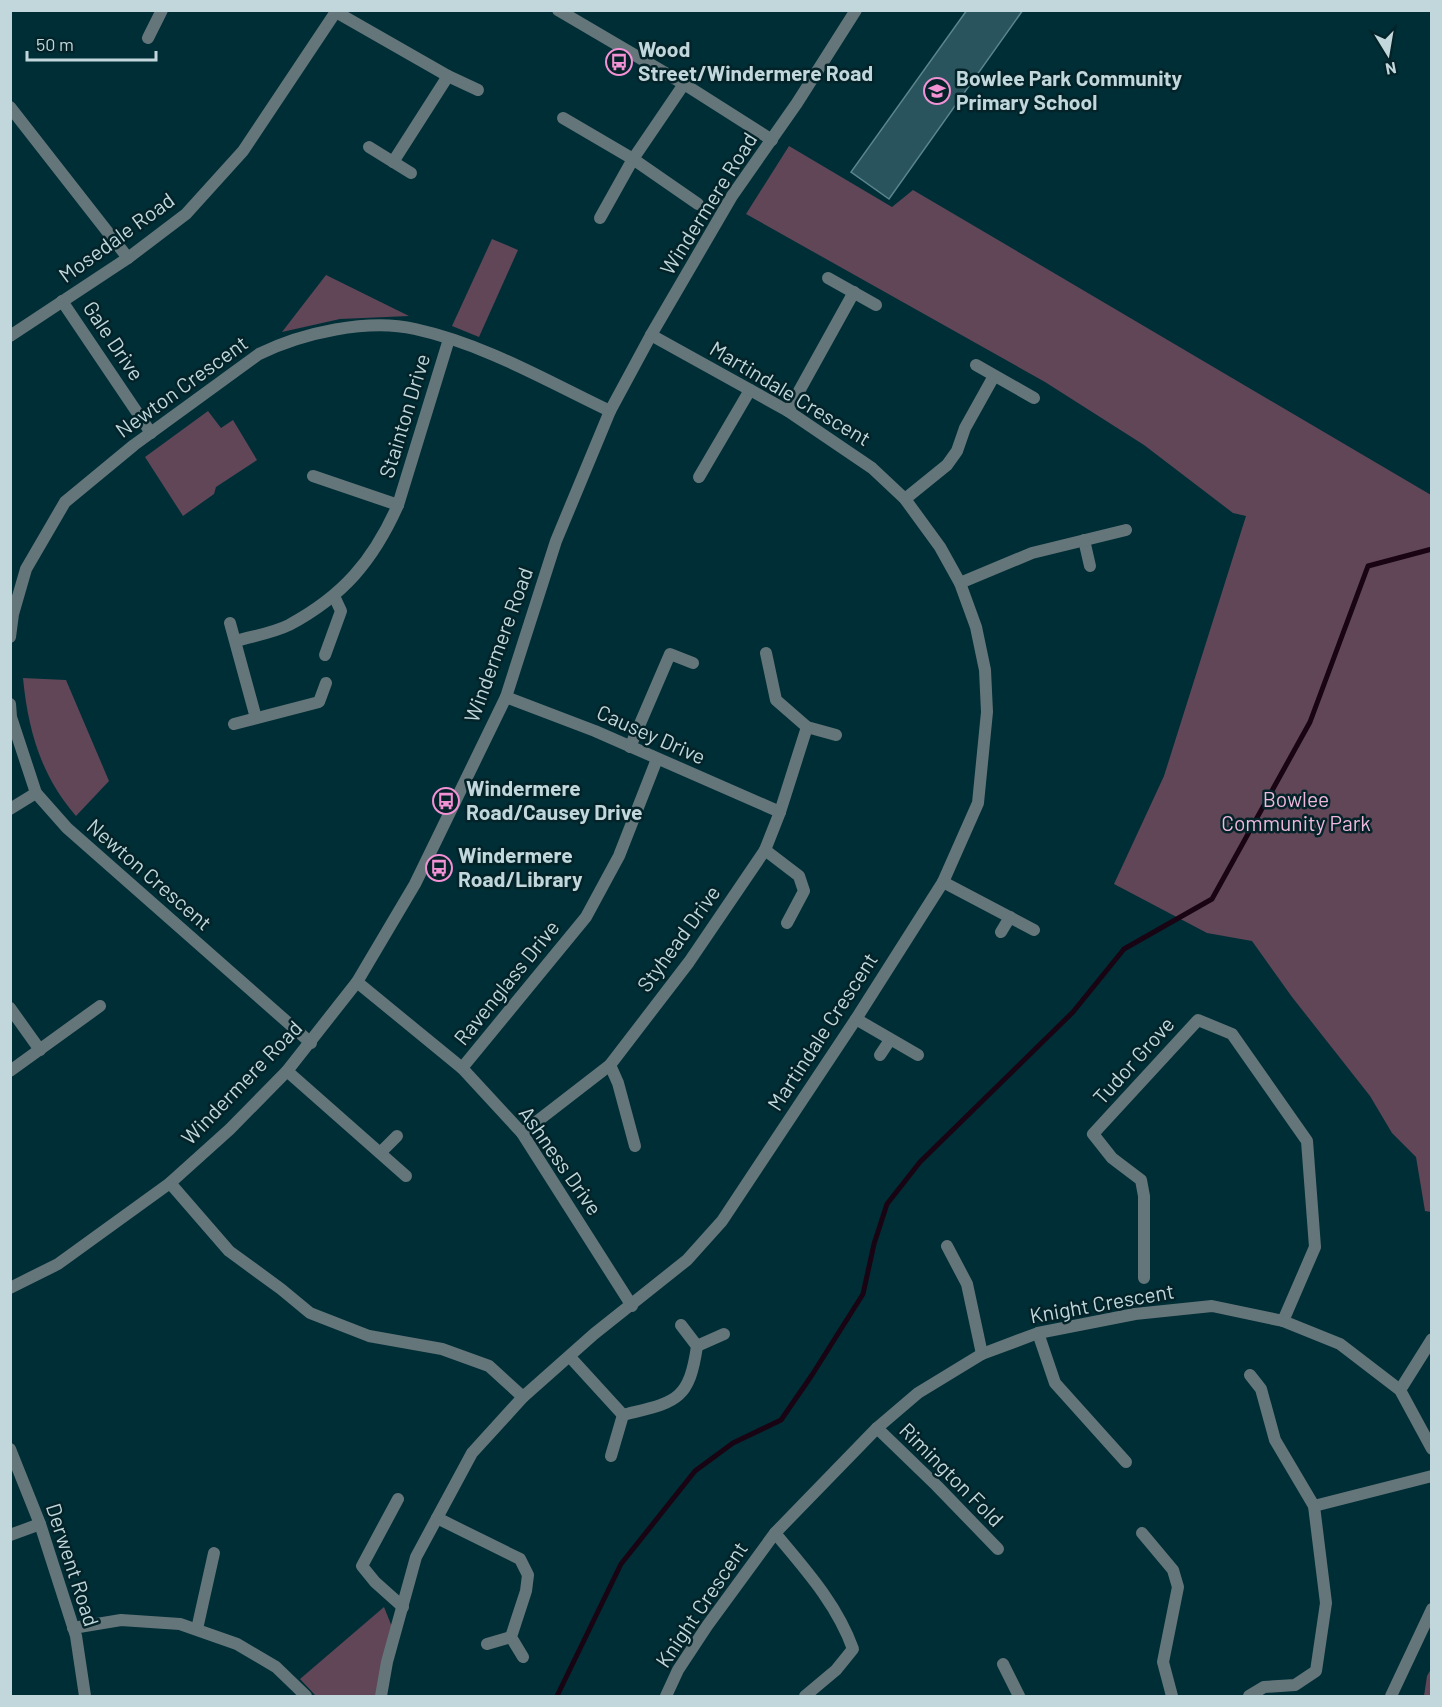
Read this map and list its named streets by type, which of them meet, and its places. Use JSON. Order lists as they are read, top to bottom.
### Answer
{
  "streets": {
    "street": [
      "Windermere Road",
      "Mosedale Road",
      "Gale Drive",
      "Newton Crescent",
      "Martindale Crescent",
      "Stainton Drive",
      "Causey Drive",
      "Styhead Drive",
      "Ravenglass Drive",
      "Tudor Grove",
      "Ashness Drive",
      "Knight Crescent",
      "Rimington Fold",
      "Derwent Road"
    ]
  },
  "crossings": [
    ["Windermere Road", "Newton Crescent"],
    ["Windermere Road", "Martindale Crescent"],
    ["Windermere Road", "Causey Drive"],
    ["Windermere Road", "Ashness Drive"],
    ["Mosedale Road", "Gale Drive"],
    ["Gale Drive", "Newton Crescent"],
    ["Newton Crescent", "Stainton Drive"],
    ["Martindale Crescent", "Ashness Drive"],
    ["Causey Drive", "Styhead Drive"],
    ["Causey Drive", "Ravenglass Drive"],
    ["Styhead Drive", "Ashness Drive"],
    ["Ravenglass Drive", "Ashness Drive"],
    ["Tudor Grove", "Knight Crescent"],
    ["Knight Crescent", "Rimington Fold"]
  ],
  "parks": ["Bowlee Community Park"],
  "places": {
    "bus stop": ["Wood Street/Windermere Road", "Windermere Road/Causey Drive", "Windermere Road/Library"],
    "school or university": ["Bowlee Park Community Primary School"]
  },
  "scale_bar": "50 m",
  "north": "bottom"
}
